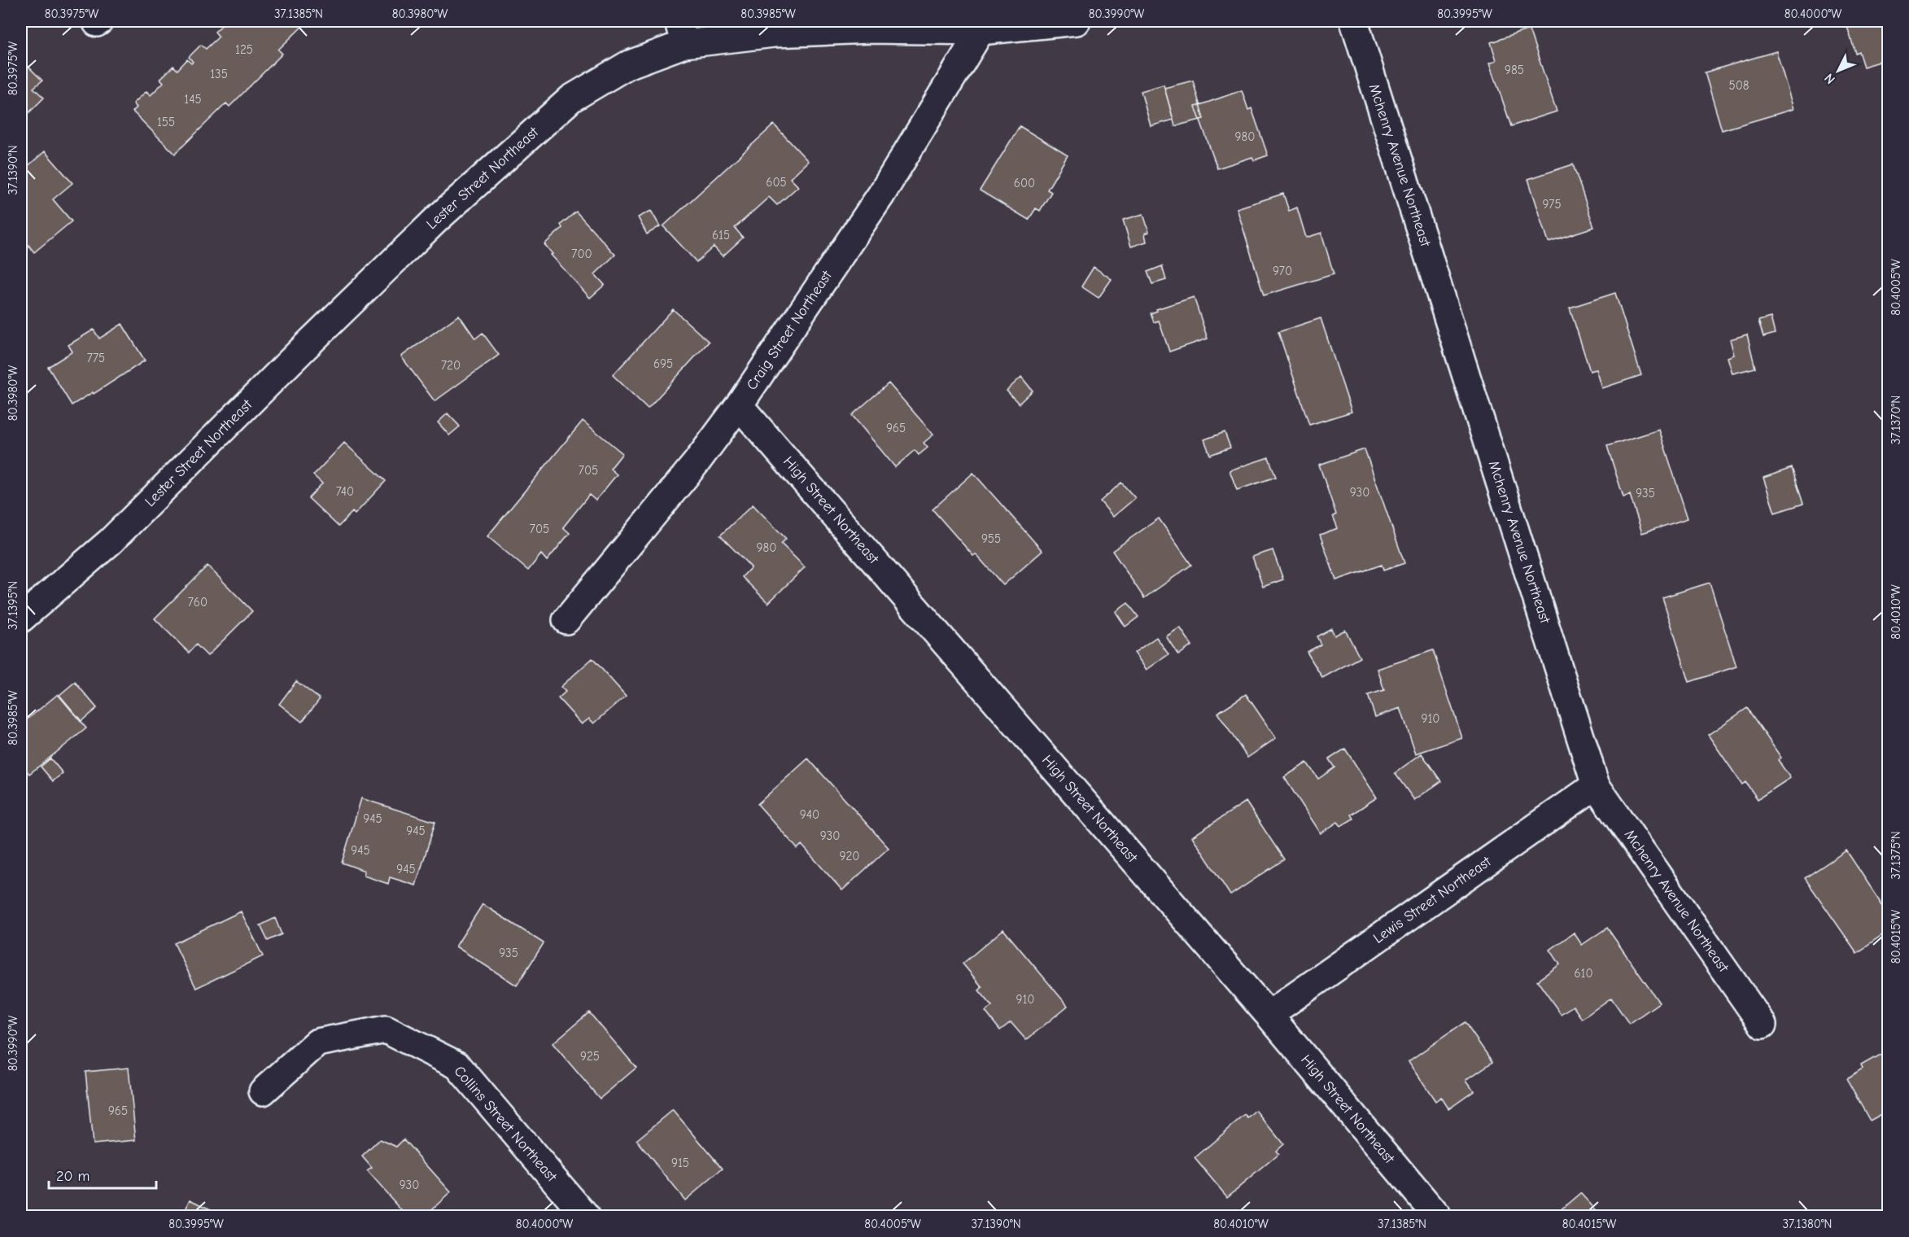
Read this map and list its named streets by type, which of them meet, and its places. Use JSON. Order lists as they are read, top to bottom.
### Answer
{
  "streets": {
    "street": [
      "Mchenry Avenue Northeast",
      "Lester Street Northeast",
      "Craig Street Northeast",
      "High Street Northeast",
      "Lewis Street Northeast",
      "Collins Street Northeast"
    ]
  },
  "crossings": [
    ["Mchenry Avenue Northeast", "Lewis Street Northeast"],
    ["Lester Street Northeast", "Craig Street Northeast"],
    ["Craig Street Northeast", "High Street Northeast"],
    ["High Street Northeast", "Lewis Street Northeast"]
  ],
  "house_numbers": [
    "125",
    "985",
    "135",
    "508",
    "145",
    "155",
    "980",
    "605",
    "600",
    "975",
    "615",
    "700",
    "970",
    "775",
    "695",
    "720",
    "965",
    "705",
    "740",
    "930",
    "935",
    "705",
    "955",
    "980",
    "760",
    "910",
    "940",
    "945",
    "945",
    "930",
    "945",
    "920",
    "945",
    "935",
    "610",
    "910",
    "925",
    "965",
    "915",
    "930"
  ],
  "scale_bar": "20 m",
  "north": "bottom left",
  "coordinates": [
    "80.3975°W",
    "37.1385°N",
    "80.3980°W",
    "80.3985°W",
    "80.3990°W",
    "80.3995°W",
    "80.4000°W",
    "37.1390°N",
    "80.4005°W",
    "37.1370°N",
    "37.1395°N",
    "80.4010°W",
    "37.1375°N",
    "80.4015°W",
    "37.1380°N"
  ]
}
